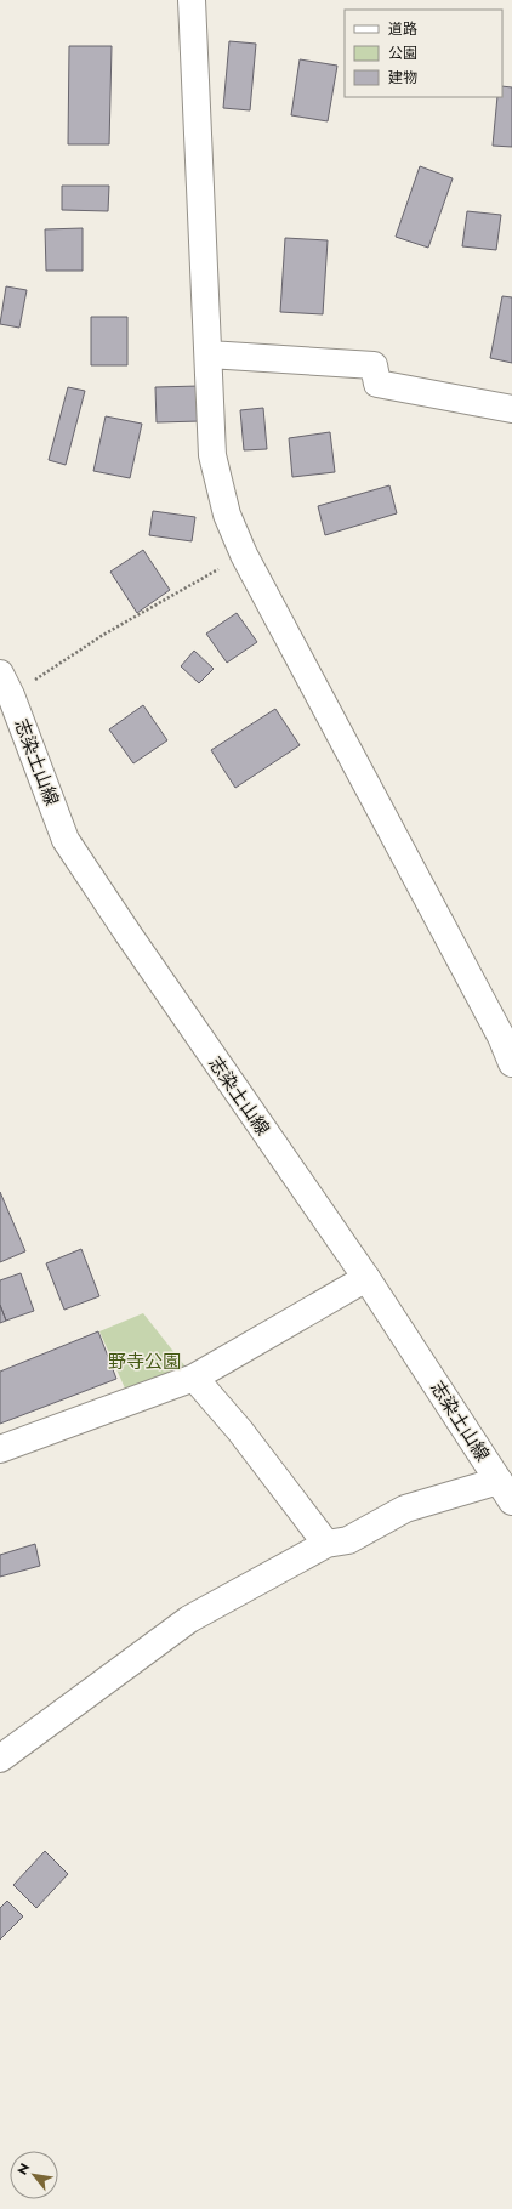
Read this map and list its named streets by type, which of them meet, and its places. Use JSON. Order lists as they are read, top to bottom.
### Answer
{
  "streets": {
    "street": ["志染土山線"]
  },
  "parks": ["野寺公園"],
  "legend": ["道路", "公園", "建物"],
  "north": "top left"
}
